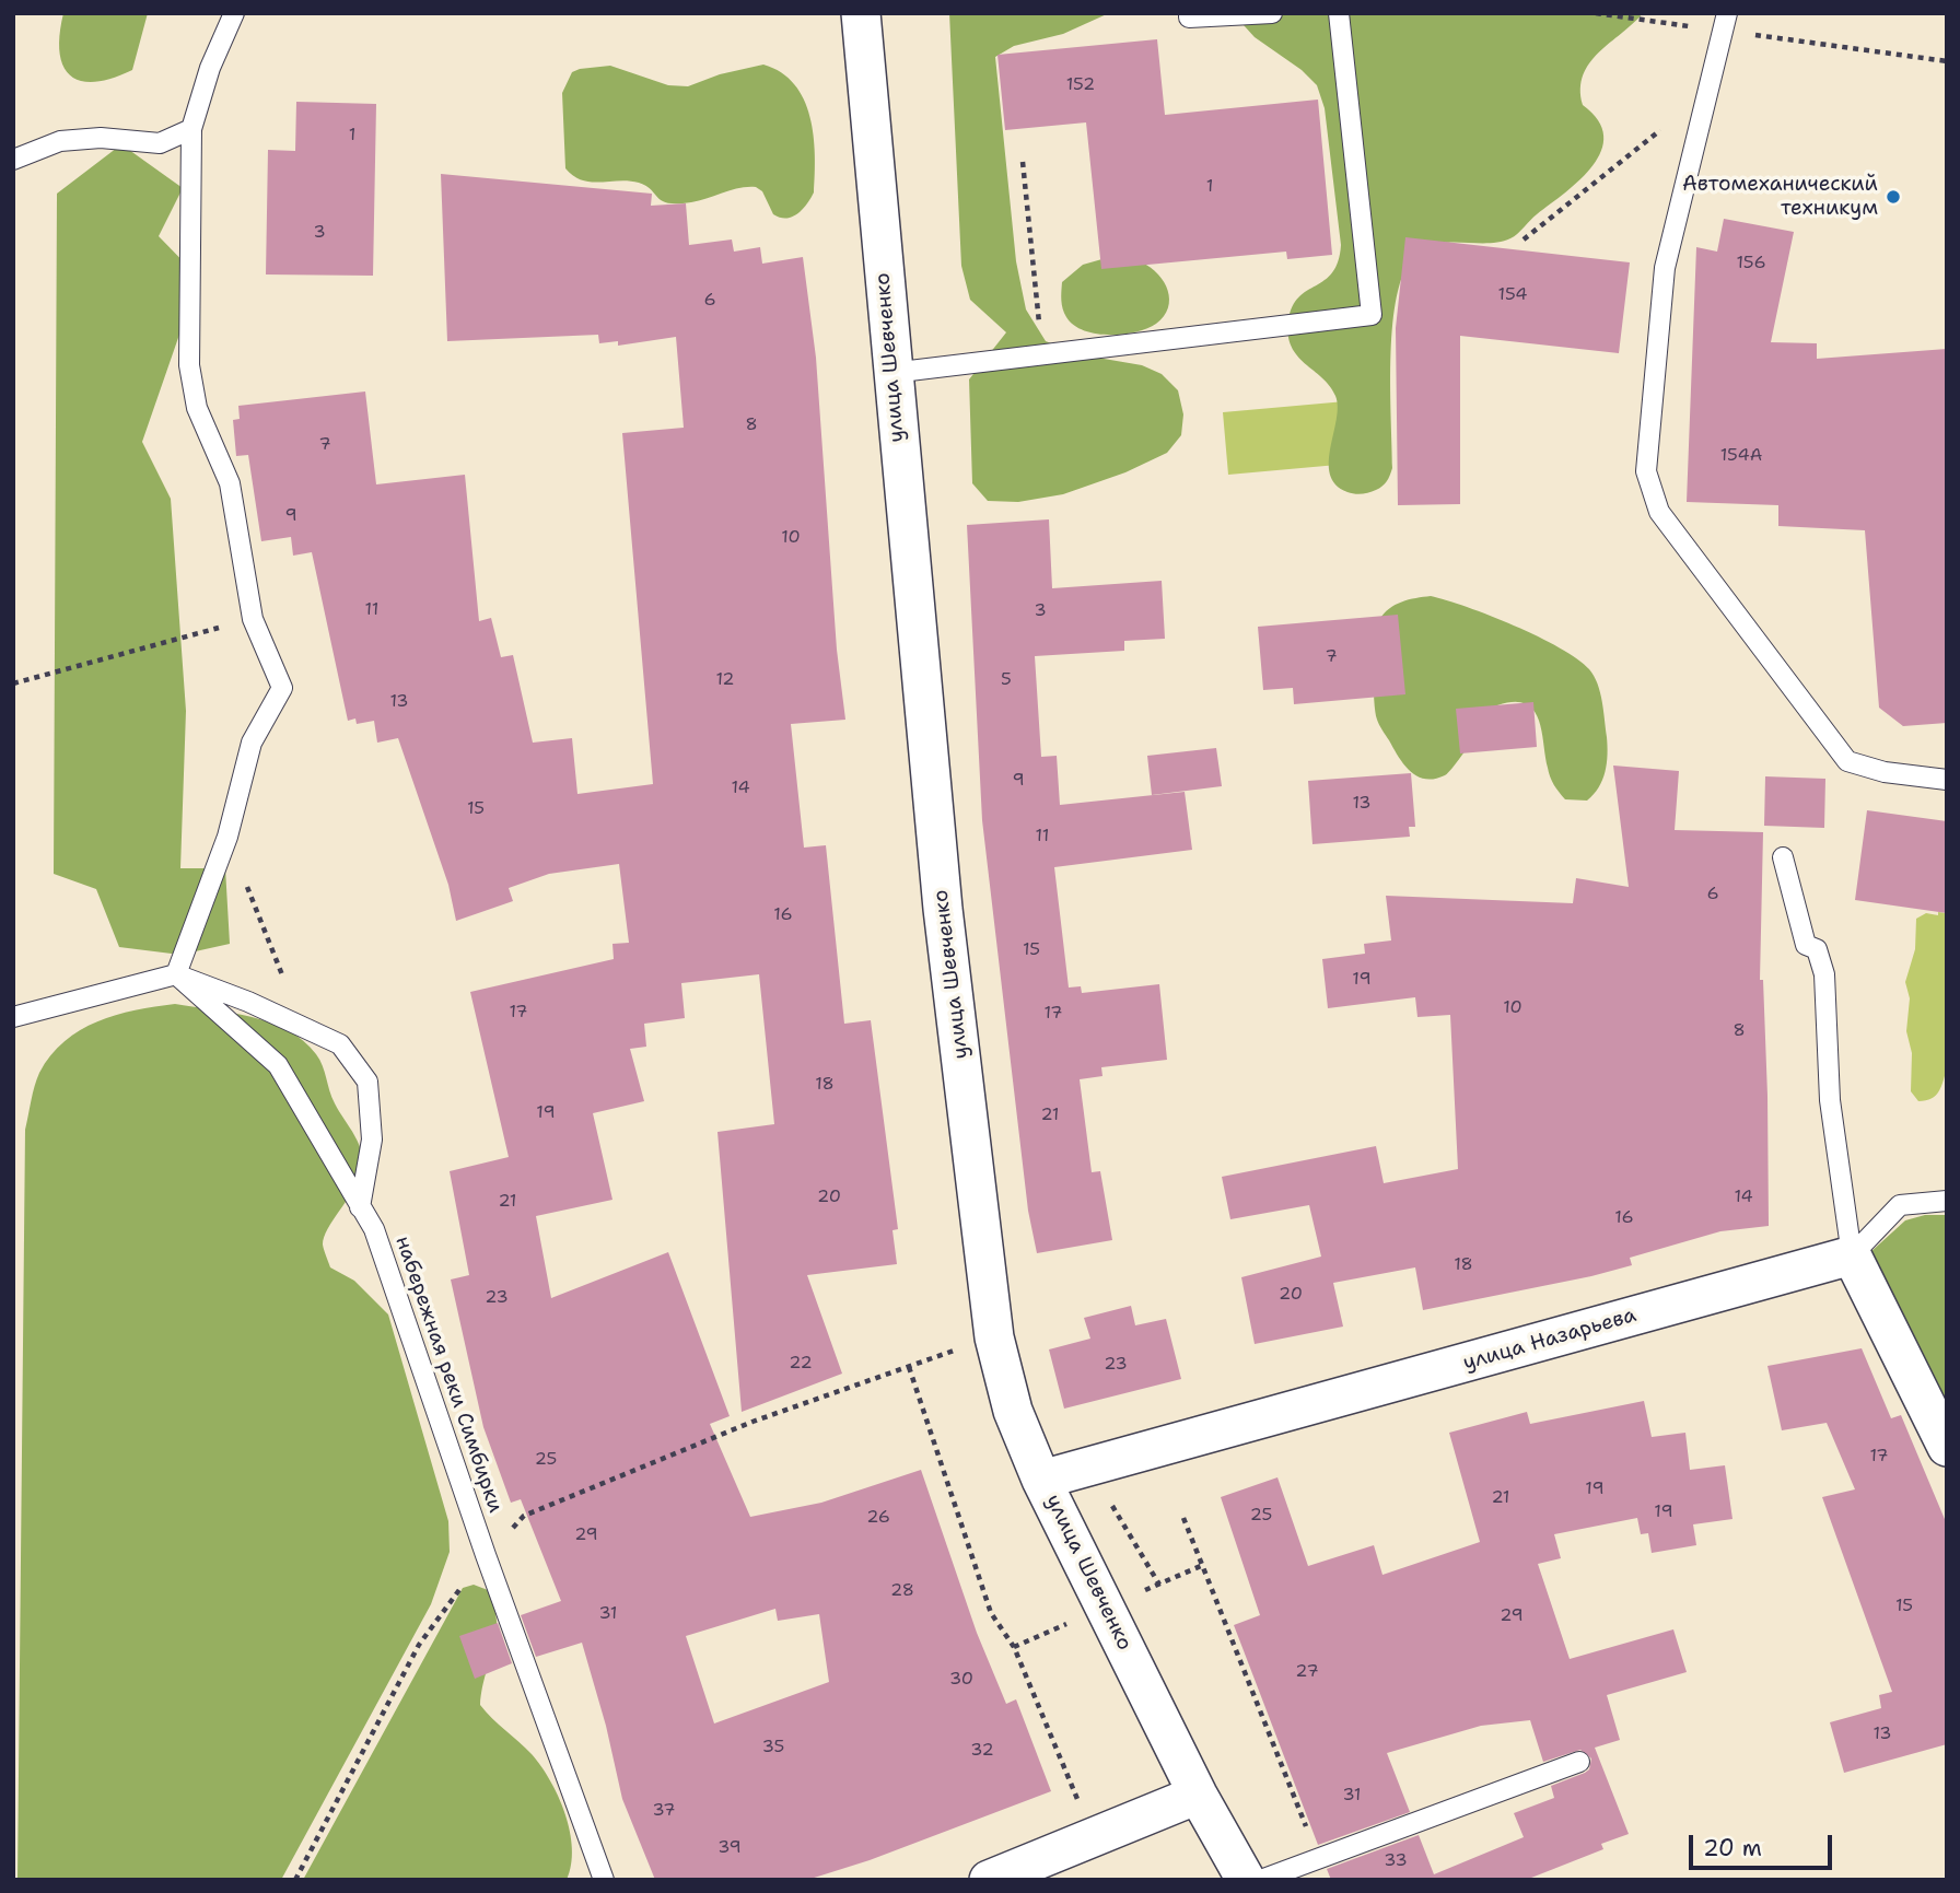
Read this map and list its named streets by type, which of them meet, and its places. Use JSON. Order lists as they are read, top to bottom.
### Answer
{
  "streets": {
    "street": ["улица Шевченко", "улица Назарьева"],
    "lane": ["набережная реки Симбирки"]
  },
  "crossings": [
    ["улица Шевченко", "улица Назарьева"]
  ],
  "places": ["Автомеханический техникум"],
  "house_numbers": [
    "152",
    "1",
    "1",
    "3",
    "156",
    "154",
    "6",
    "8",
    "7",
    "154А",
    "9",
    "10",
    "11",
    "3",
    "7",
    "12",
    "5",
    "13",
    "9",
    "14",
    "13",
    "15",
    "11",
    "6",
    "16",
    "15",
    "19",
    "10",
    "17",
    "17",
    "8",
    "18",
    "19",
    "21",
    "20",
    "14",
    "21",
    "16",
    "18",
    "20",
    "23",
    "22",
    "23",
    "17",
    "25",
    "19",
    "21",
    "19",
    "25",
    "26",
    "29",
    "28",
    "15",
    "31",
    "29",
    "27",
    "30",
    "13",
    "35",
    "32",
    "31",
    "37",
    "39",
    "33"
  ],
  "scale_bar": "20 m"
}
